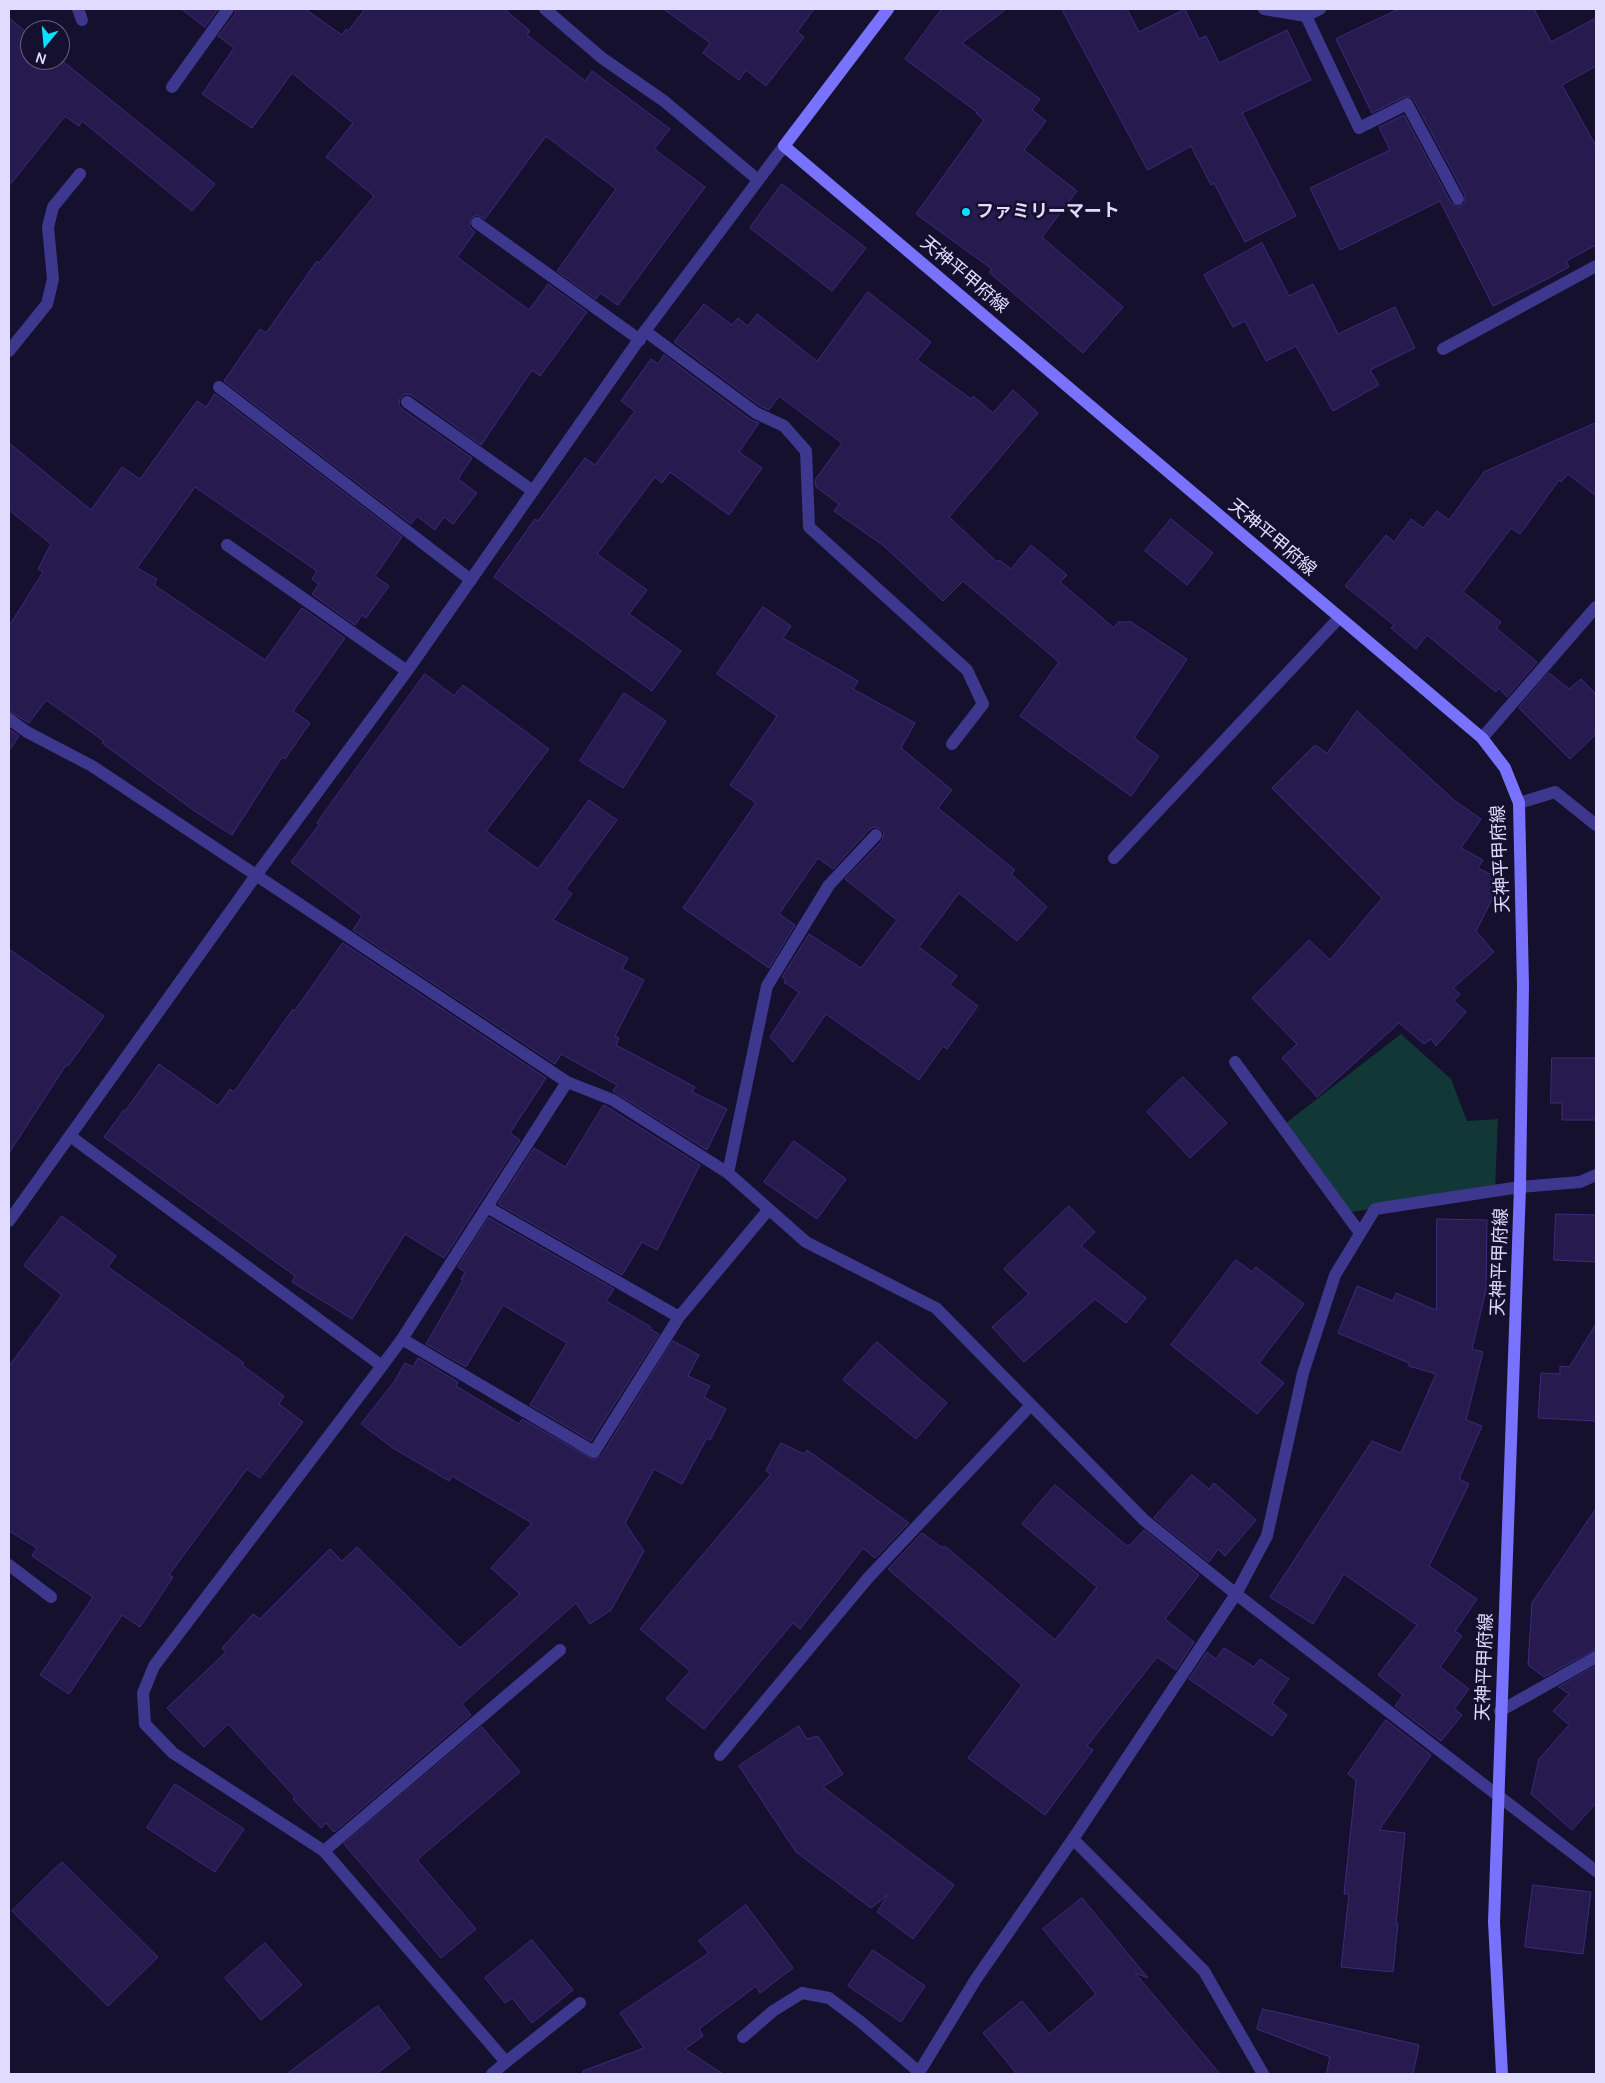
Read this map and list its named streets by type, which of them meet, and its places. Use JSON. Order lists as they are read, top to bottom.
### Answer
{
  "streets": {
    "main road": ["天神平甲府線"]
  },
  "places": ["ファミリーマート"],
  "north": "bottom"
}
